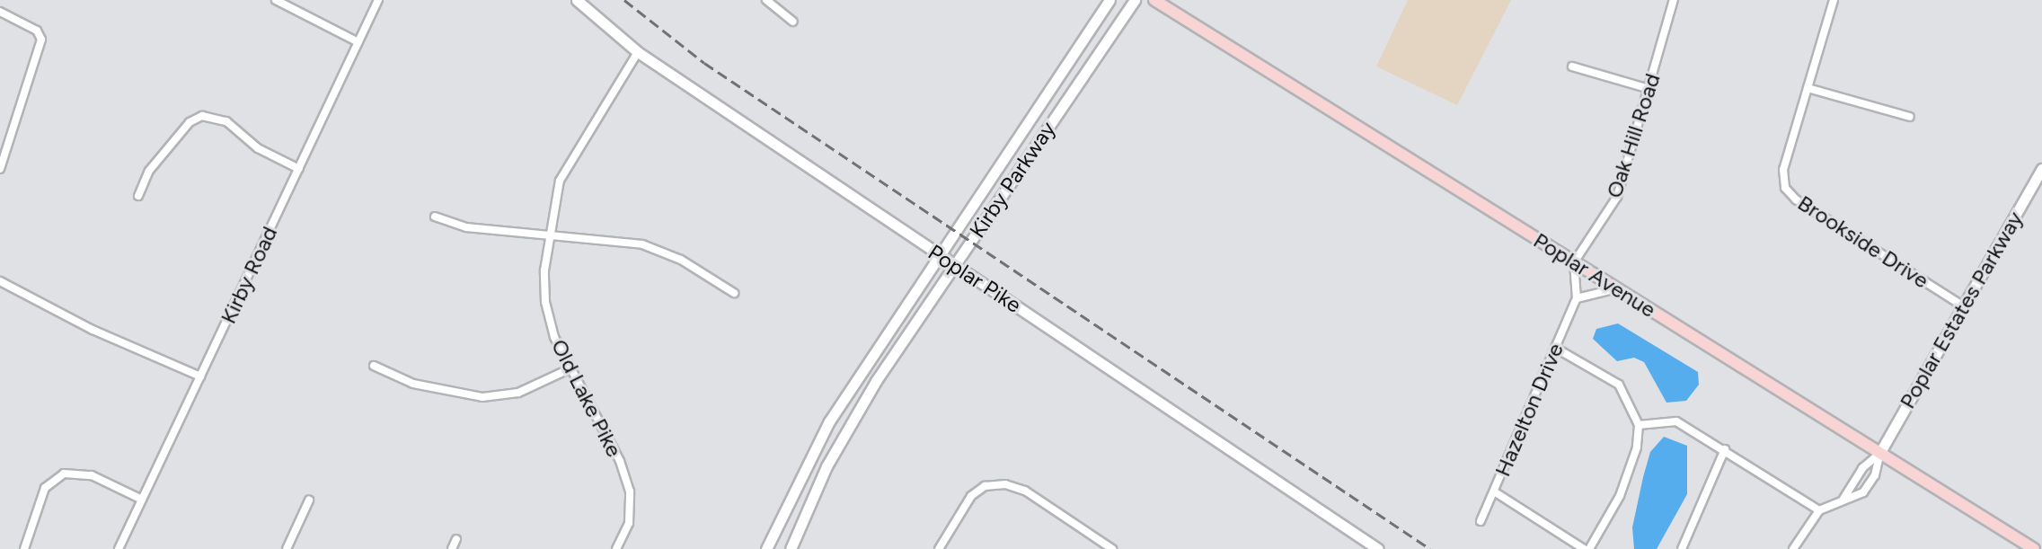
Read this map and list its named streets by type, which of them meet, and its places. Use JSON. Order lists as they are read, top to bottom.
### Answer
{
  "streets": {
    "main road": [
      "Kirby Parkway",
      "Poplar Avenue",
      "Poplar Pike",
      "Poplar Estates Parkway"
    ],
    "street": [
      "Oak Hill Road",
      "Brookside Drive",
      "Kirby Road",
      "Old Lake Pike",
      "Hazelton Drive"
    ]
  },
  "crossings": [
    ["Oak Hill Road", "Poplar Avenue"],
    ["Oak Hill Road", "Hazelton Drive"],
    ["Kirby Parkway", "Poplar Pike"],
    ["Brookside Drive", "Poplar Estates Parkway"],
    ["Poplar Avenue", "Poplar Estates Parkway"],
    ["Poplar Avenue", "Hazelton Drive"],
    ["Poplar Pike", "Old Lake Pike"]
  ]
}
